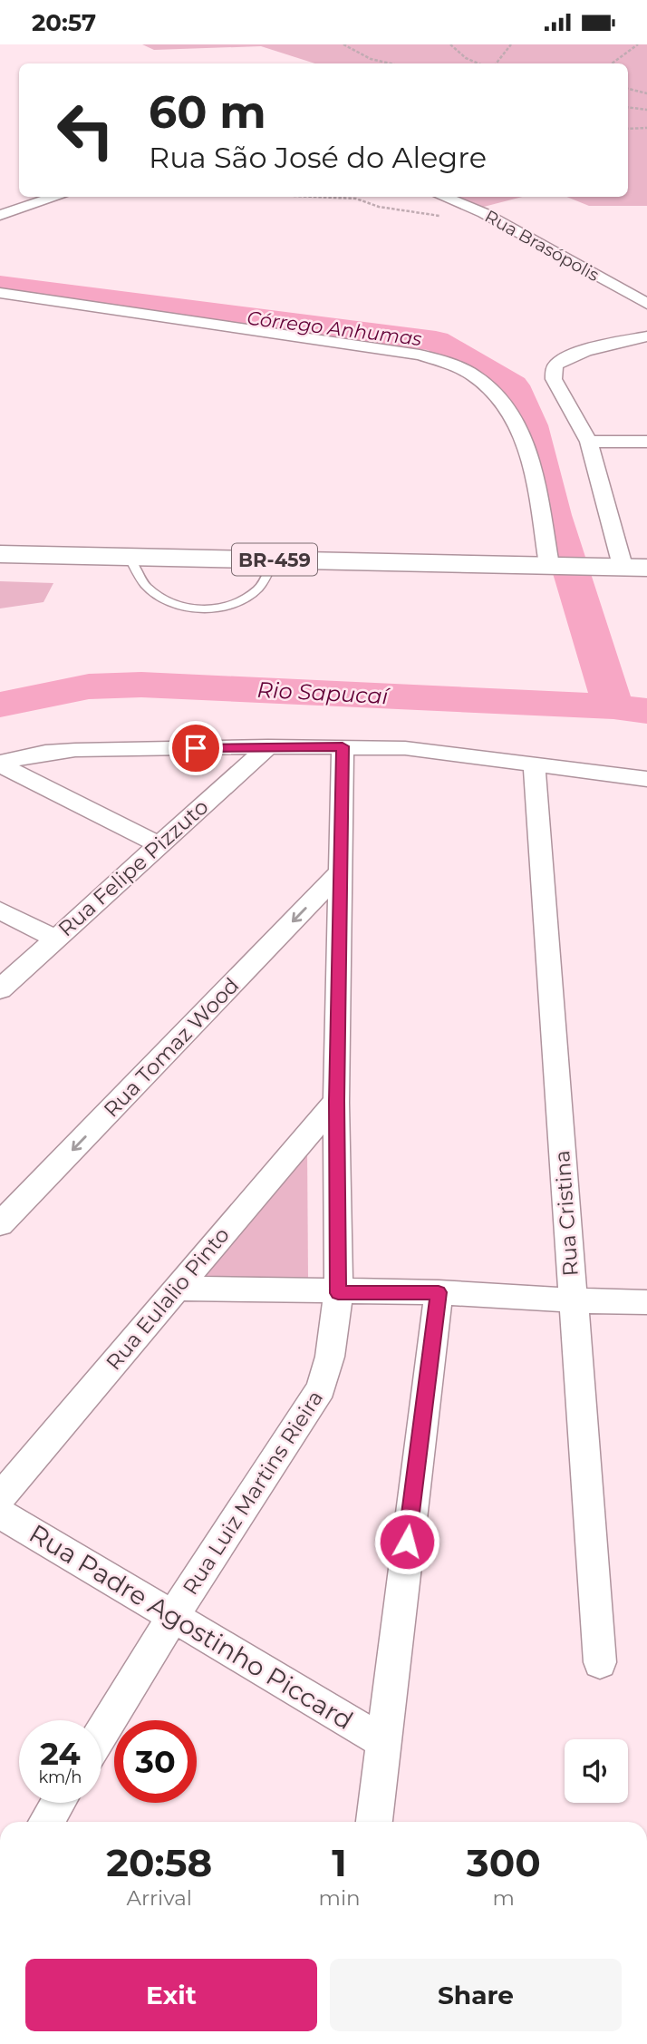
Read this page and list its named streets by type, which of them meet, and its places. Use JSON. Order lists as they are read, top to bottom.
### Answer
{
  "streets": {
    "highway": ["BR-459"],
    "street": [
      "Rua Brasópolis",
      "Rua Felipe Pizzuto",
      "Rua Tomaz Wood",
      "Rua Cristina",
      "Rua Eulalio Pinto",
      "Rua Luiz Martins Rieira",
      "Rua Padre Agostinho Piccard"
    ]
  },
  "crossings": [
    ["Rua Tomaz Wood", "Rua Luiz Martins Rieira"],
    ["Rua Eulalio Pinto", "Rua Luiz Martins Rieira"],
    ["Rua Luiz Martins Rieira", "Rua Padre Agostinho Piccard"]
  ],
  "one_way": ["Rua Tomaz Wood"],
  "water": ["Córrego Anhumas", "Rio Sapucaí"],
  "page": {
    "status": "20:57",
    "turn": ["60 m", "Rua São José do Alegre"],
    "speed": "24 km/h",
    "limit": "30",
    "eta": [
      "20:58",
      "Arrival",
      "1",
      "min",
      "300",
      "m"
    ],
    "buttons": ["Exit", "Share"]
  }
}
